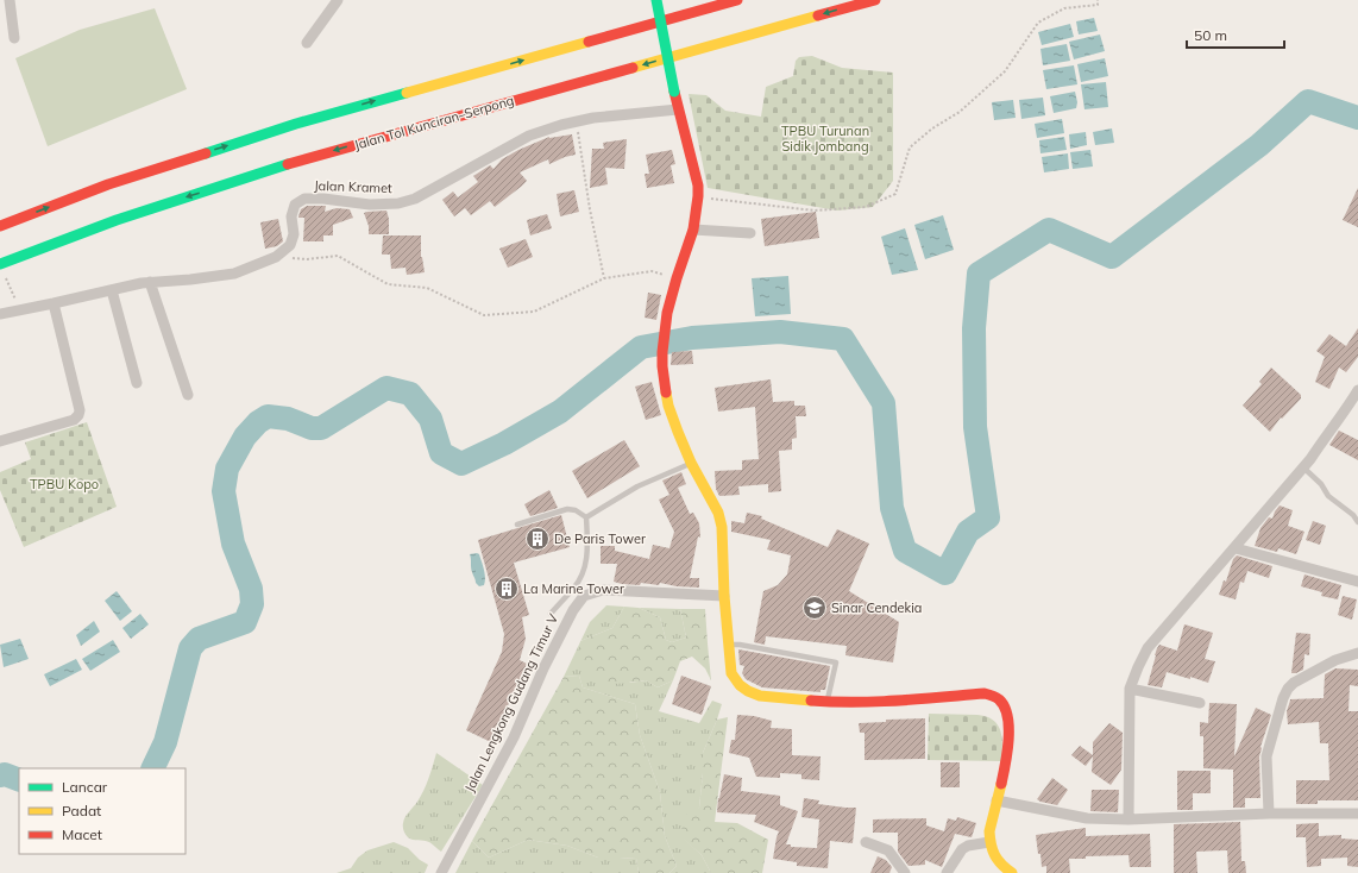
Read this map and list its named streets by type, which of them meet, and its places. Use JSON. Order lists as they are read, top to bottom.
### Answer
{
  "streets": {
    "main road": ["Jalan Tol Kunciran–Serpong"],
    "street": ["Jalan Kramet", "Jalan Lengkong Gudang Timur V"]
  },
  "parks": ["TPBU Turunan Sidik Jombang", "TPBU Kopo"],
  "places": {
    "building": ["De Paris Tower", "La Marine Tower"],
    "school or university": ["Sinar Cendekia"]
  },
  "legend": ["Lancar", "Padat", "Macet"],
  "scale_bar": "50 m"
}
